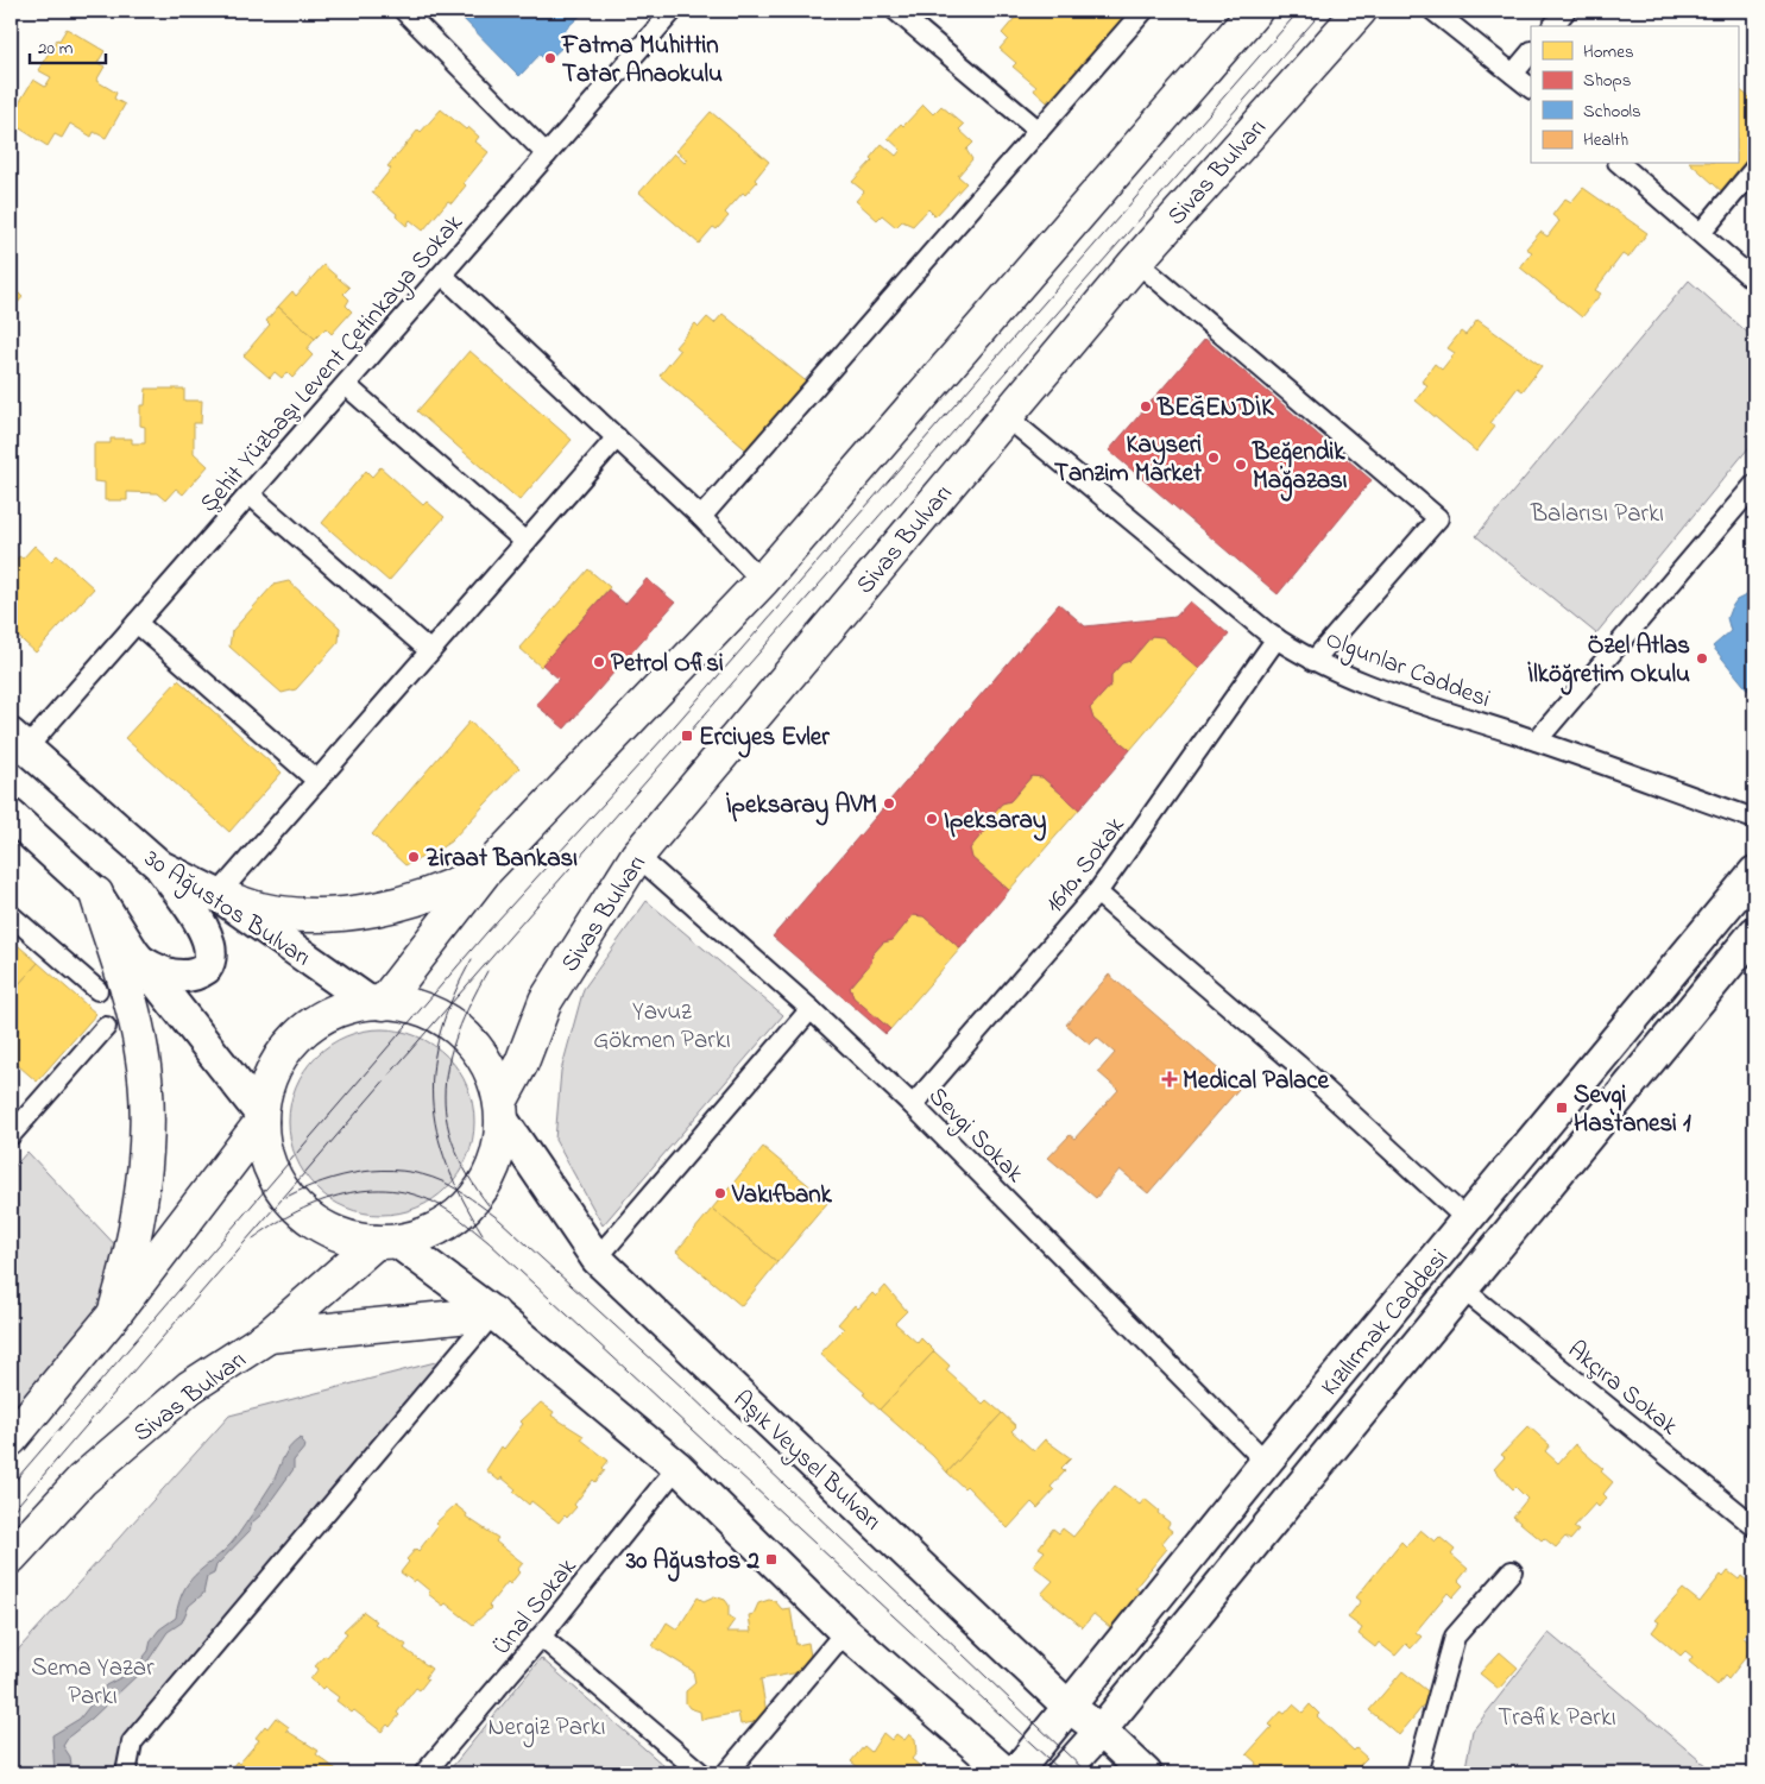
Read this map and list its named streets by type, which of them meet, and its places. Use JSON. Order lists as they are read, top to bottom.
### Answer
{
  "streets": {
    "highway": ["Sivas Bulvarı"],
    "main road": ["30 Ağustos Bulvarı", "Kızılırmak Caddesi", "Aşık Veysel Bulvarı"],
    "street": [
      "Şehit Yüzbaşı Levent Çetinkaya Sokak",
      "Olgunlar Caddesi",
      "1610. Sokak",
      "Sevgi Sokak",
      "Akçıra Sokak",
      "Ünal Sokak"
    ]
  },
  "crossings": [
    ["Sivas Bulvarı", "Olgunlar Caddesi"],
    ["Sivas Bulvarı", "Sevgi Sokak"],
    ["Sivas Bulvarı", "Aşık Veysel Bulvarı"],
    ["Şehit Yüzbaşı Levent Çetinkaya Sokak", "30 Ağustos Bulvarı"],
    ["Olgunlar Caddesi", "1610. Sokak"],
    ["1610. Sokak", "Sevgi Sokak"],
    ["Sevgi Sokak", "Kızılırmak Caddesi"],
    ["Kızılırmak Caddesi", "Akçıra Sokak"],
    ["Kızılırmak Caddesi", "Aşık Veysel Bulvarı"]
  ],
  "parks": [
    "Balarısı Parkı",
    "Yavuz Gökmen Parkı",
    "Sema Yazar Parkı",
    "Trafik Parkı",
    "Nergiz Parkı"
  ],
  "places": {
    "other": [
      "Fatma Muhittin Tatar Anaokulu",
      "BEĞENDİK",
      "Kayseri Tanzim Market",
      "Beğendik Mağazası",
      "Özel Atlas İlköğretim Okulu",
      "Petrol Ofisi",
      "İpeksaray AVM",
      "Ipeksaray",
      "Ziraat Bankası",
      "Vakıfbank"
    ],
    "transit": ["Erciyes Evler", "Sevgi Hastanesi 1", "30 Ağustos 2"],
    "health": ["Medical Palace"]
  },
  "legend": [
    "Homes",
    "Shops",
    "Schools",
    "Health"
  ],
  "scale_bar": "20 m"
}
